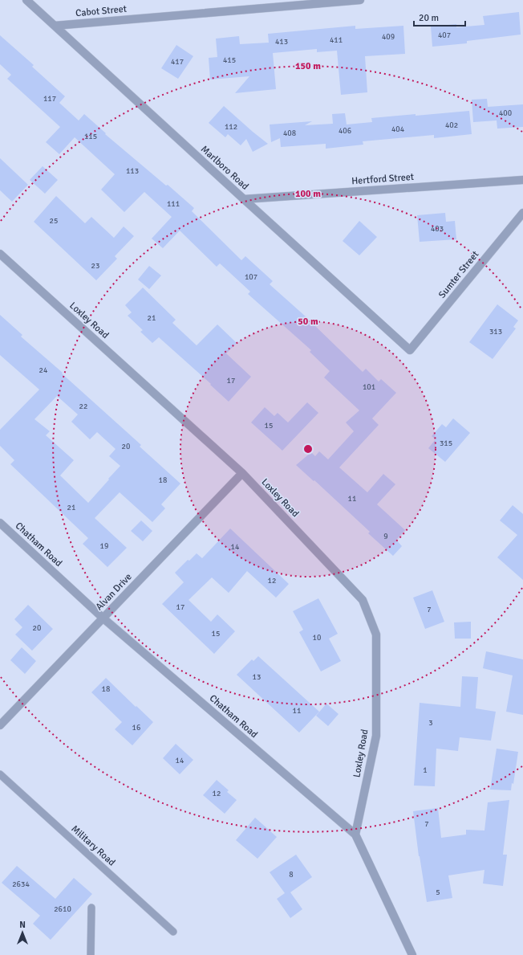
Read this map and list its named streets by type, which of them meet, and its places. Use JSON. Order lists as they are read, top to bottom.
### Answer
{
  "streets": {
    "street": [
      "Cabot Street",
      "Marlboro Road",
      "Hertford Street",
      "Sumter Street",
      "Loxley Road",
      "Chatham Road",
      "Alvan Drive"
    ],
    "lane": ["Military Road"]
  },
  "crossings": [
    ["Cabot Street", "Marlboro Road"],
    ["Marlboro Road", "Hertford Street"],
    ["Marlboro Road", "Sumter Street"],
    ["Loxley Road", "Chatham Road"],
    ["Loxley Road", "Alvan Drive"],
    ["Chatham Road", "Alvan Drive"]
  ],
  "house_numbers": [
    "407",
    "409",
    "411",
    "413",
    "415",
    "417",
    "117",
    "400",
    "402",
    "112",
    "404",
    "406",
    "408",
    "115",
    "113",
    "111",
    "25",
    "403",
    "23",
    "107",
    "21",
    "313",
    "24",
    "17",
    "101",
    "22",
    "15",
    "315",
    "20",
    "18",
    "11",
    "21",
    "9",
    "19",
    "14",
    "12",
    "17",
    "7",
    "20",
    "15",
    "10",
    "13",
    "18",
    "11",
    "3",
    "16",
    "14",
    "1",
    "12",
    "7",
    "8",
    "2634",
    "5",
    "2610"
  ],
  "scale_bar": "20 m",
  "north": "top",
  "rings": ["150 m", "100 m", "50 m"]
}
